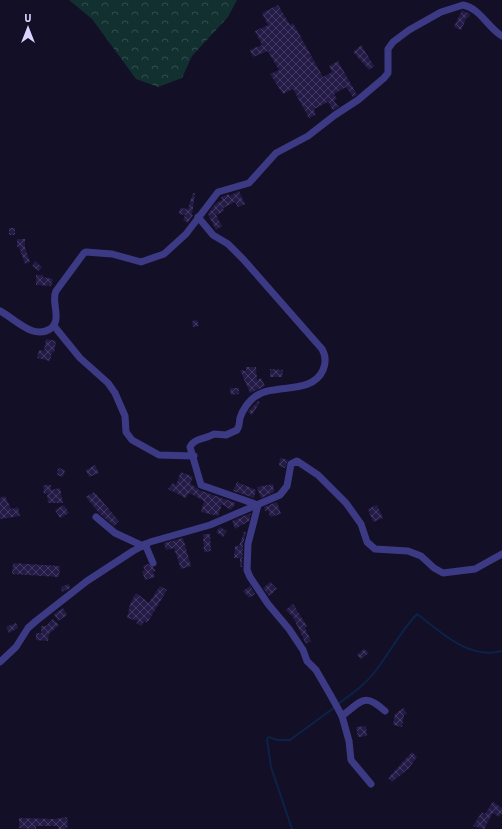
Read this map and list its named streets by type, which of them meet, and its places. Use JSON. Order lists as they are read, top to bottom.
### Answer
{
  "north": "top"
}
